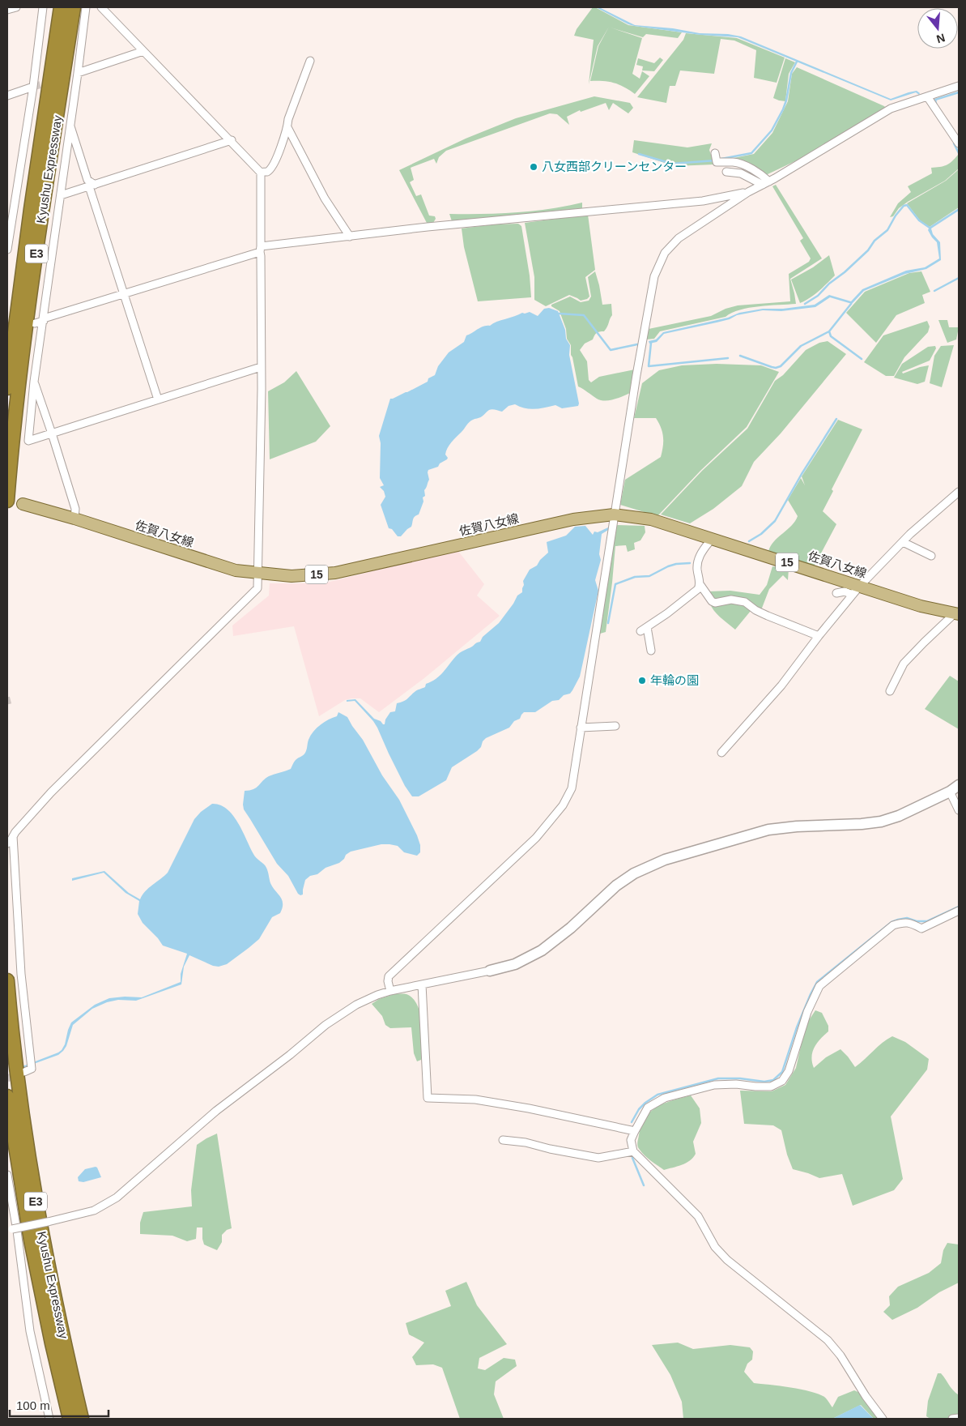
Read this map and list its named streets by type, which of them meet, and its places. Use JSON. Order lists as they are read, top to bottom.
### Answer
{
  "streets": {
    "highway": ["Kyushu Expressway", "E3"],
    "main road": ["佐賀八女線", "15"]
  },
  "places": ["八女西部クリーンセンター", "年輪の園"],
  "scale_bar": "100 m",
  "north": "bottom"
}
